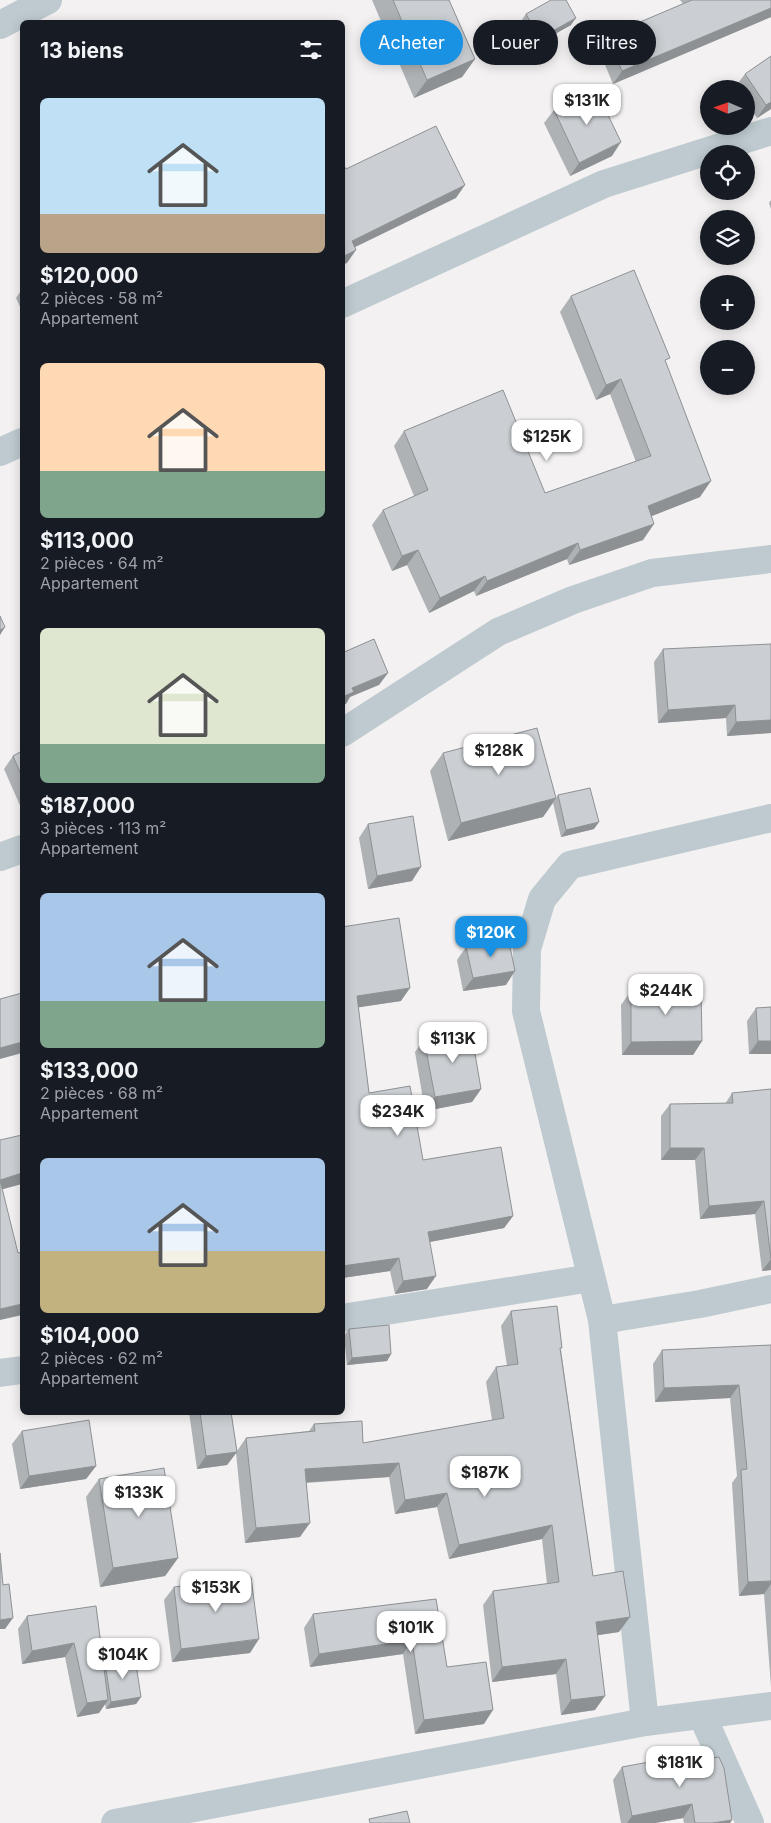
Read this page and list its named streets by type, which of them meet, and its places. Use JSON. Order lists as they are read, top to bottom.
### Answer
{
  "north": "left",
  "page": {
    "chip": ["Acheter", "Louer", "Filtres"],
    "heading": "13 biens",
    "map_buttons": ["+", "−"],
    "list": [
      {
        "name": "$120,000",
        "note": "2 pièces · 58 m² · Appartement"
      },
      {
        "name": "$113,000",
        "note": "2 pièces · 64 m² · Appartement"
      },
      {
        "name": "$187,000",
        "note": "3 pièces · 113 m² · Appartement"
      },
      {
        "name": "$133,000",
        "note": "2 pièces · 68 m² · Appartement"
      },
      {
        "name": "$104,000",
        "note": "2 pièces · 62 m² · Appartement"
      }
    ],
    "price": [
      "$131K",
      "$125K",
      "$128K",
      "$120K",
      "$244K",
      "$113K",
      "$234K",
      "$187K",
      "$133K",
      "$153K",
      "$101K",
      "$104K",
      "$181K"
    ]
  }
}
